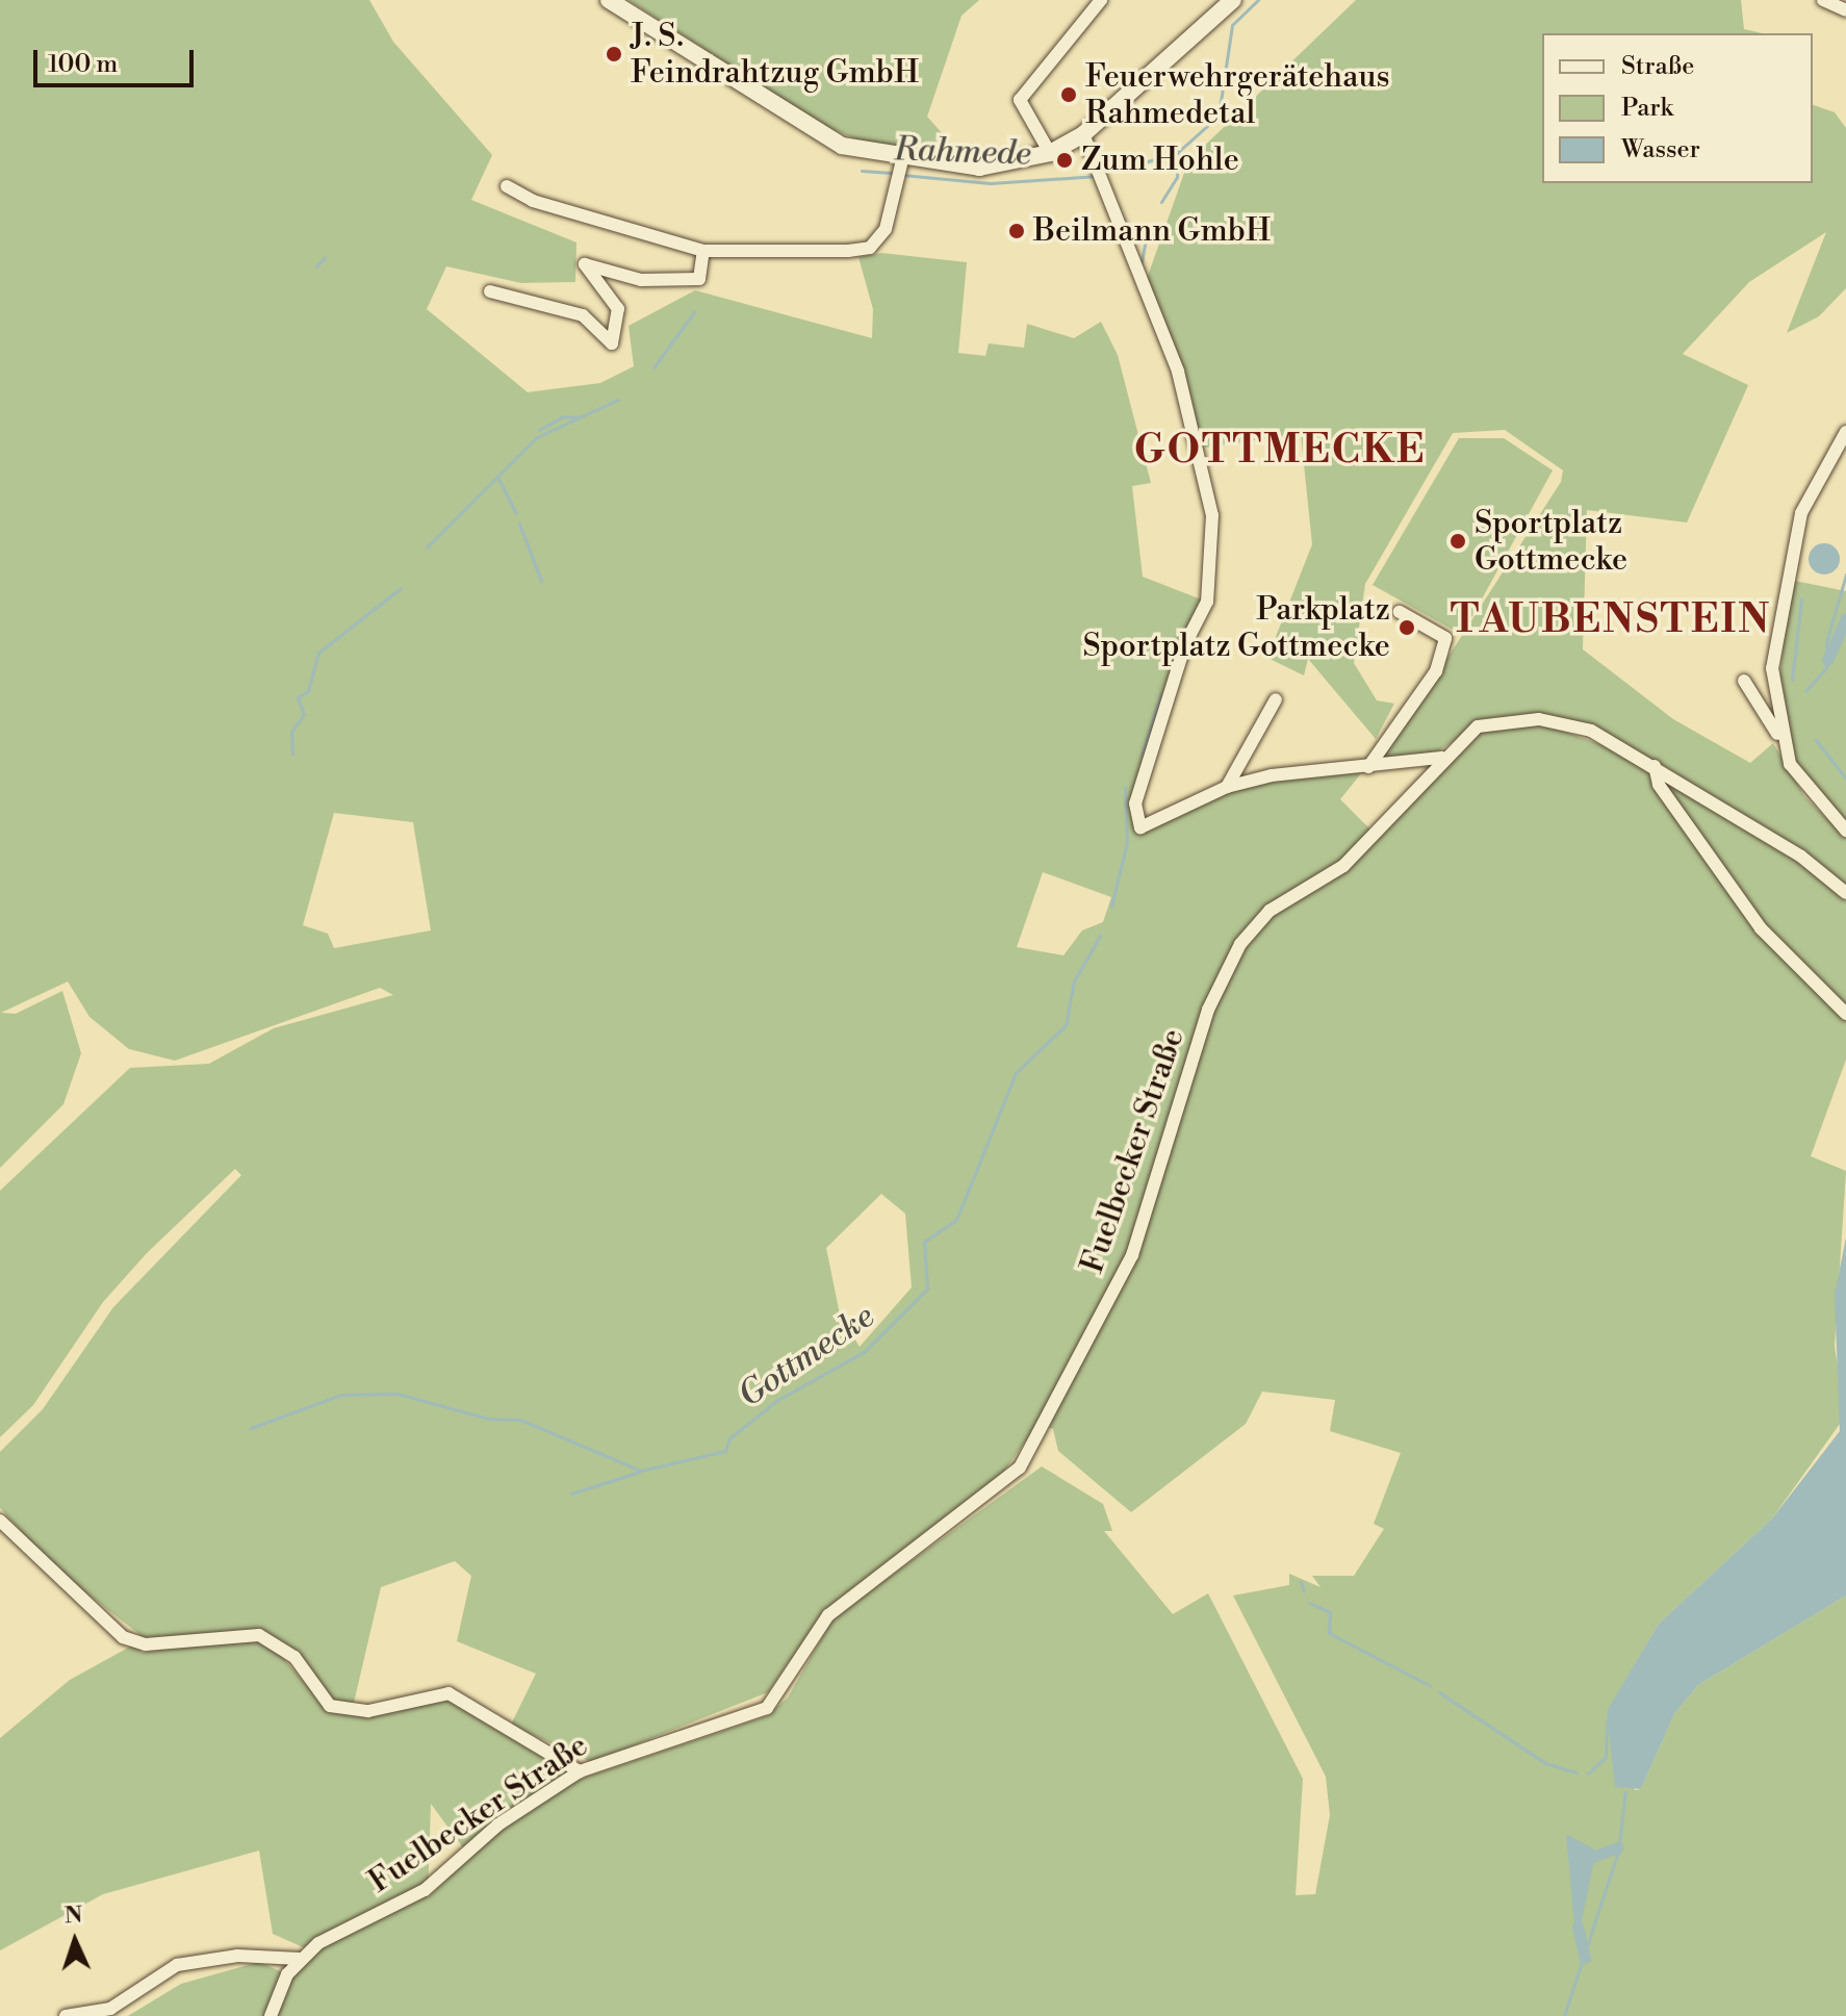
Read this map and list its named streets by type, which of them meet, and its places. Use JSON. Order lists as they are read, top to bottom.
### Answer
{
  "streets": {
    "street": ["Fuelbecker Straße"]
  },
  "districts": ["GOTTMECKE", "TAUBENSTEIN"],
  "water": ["Rahmede", "Gottmecke"],
  "places": [
    "J. S. Feindrahtzug GmbH",
    "Feuerwehrgerätehaus Rahmedetal",
    "Zum Hohle",
    "Beilmann GmbH",
    "Sportplatz Gottmecke",
    "Parkplatz Sportplatz Gottmecke"
  ],
  "legend": ["Straße", "Park", "Wasser"],
  "scale_bar": "100 m",
  "north": "top"
}
